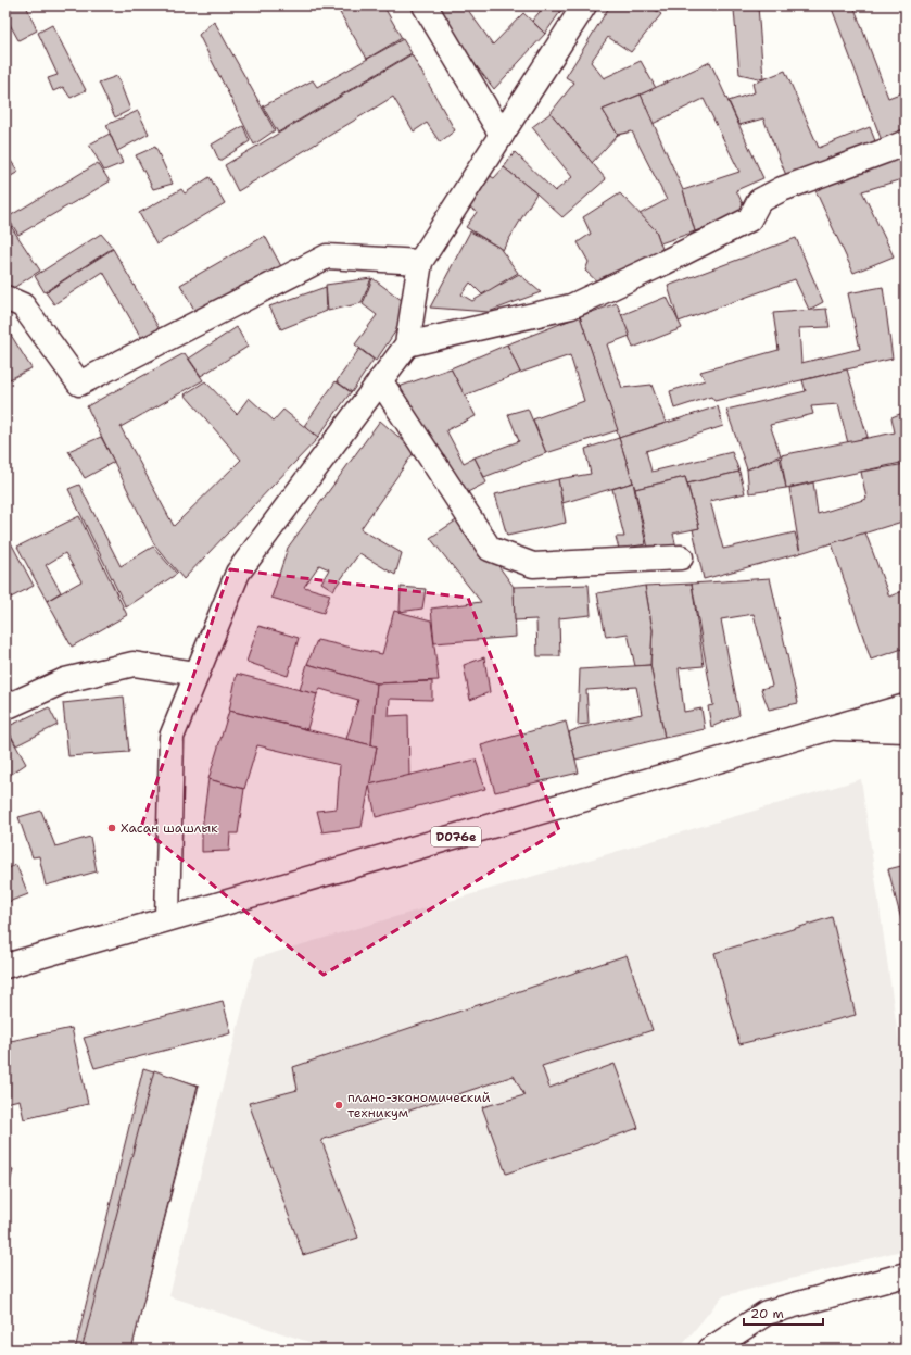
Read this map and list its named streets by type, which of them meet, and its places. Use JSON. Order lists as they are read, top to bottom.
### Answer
{
  "streets": {
    "street": ["D076e"]
  },
  "places": ["Хасан шашлык", "плано-экономический техникум"],
  "scale_bar": "20 m"
}
